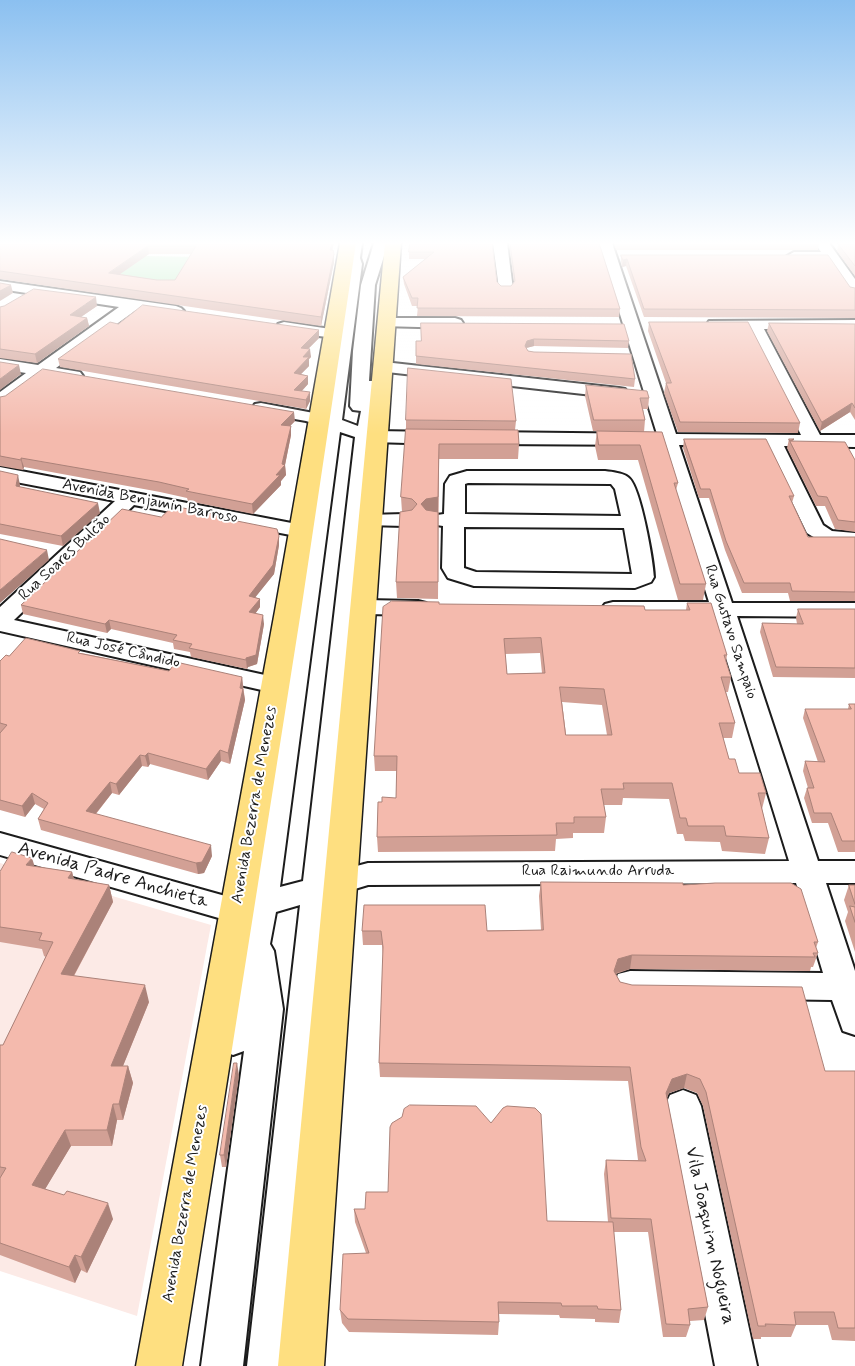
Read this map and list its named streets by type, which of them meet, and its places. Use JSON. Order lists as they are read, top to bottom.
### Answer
{
  "streets": {
    "main road": ["Avenida Bezerra de Menezes"],
    "street": [
      "Avenida Benjamin Barroso",
      "Rua Soares Bulcão",
      "Rua Gustavo Sampaio",
      "Rua José Cândido",
      "Rua Raimundo Arruda",
      "Avenida Padre Anchieta",
      "Vila Joaquim Nogueira"
    ]
  },
  "crossings": [
    ["Avenida Benjamin Barroso", "Rua Soares Bulcão"],
    ["Avenida Benjamin Barroso", "Avenida Bezerra de Menezes"],
    ["Rua Gustavo Sampaio", "Rua Raimundo Arruda"],
    ["Rua José Cândido", "Avenida Bezerra de Menezes"],
    ["Avenida Bezerra de Menezes", "Avenida Padre Anchieta"]
  ]
}
